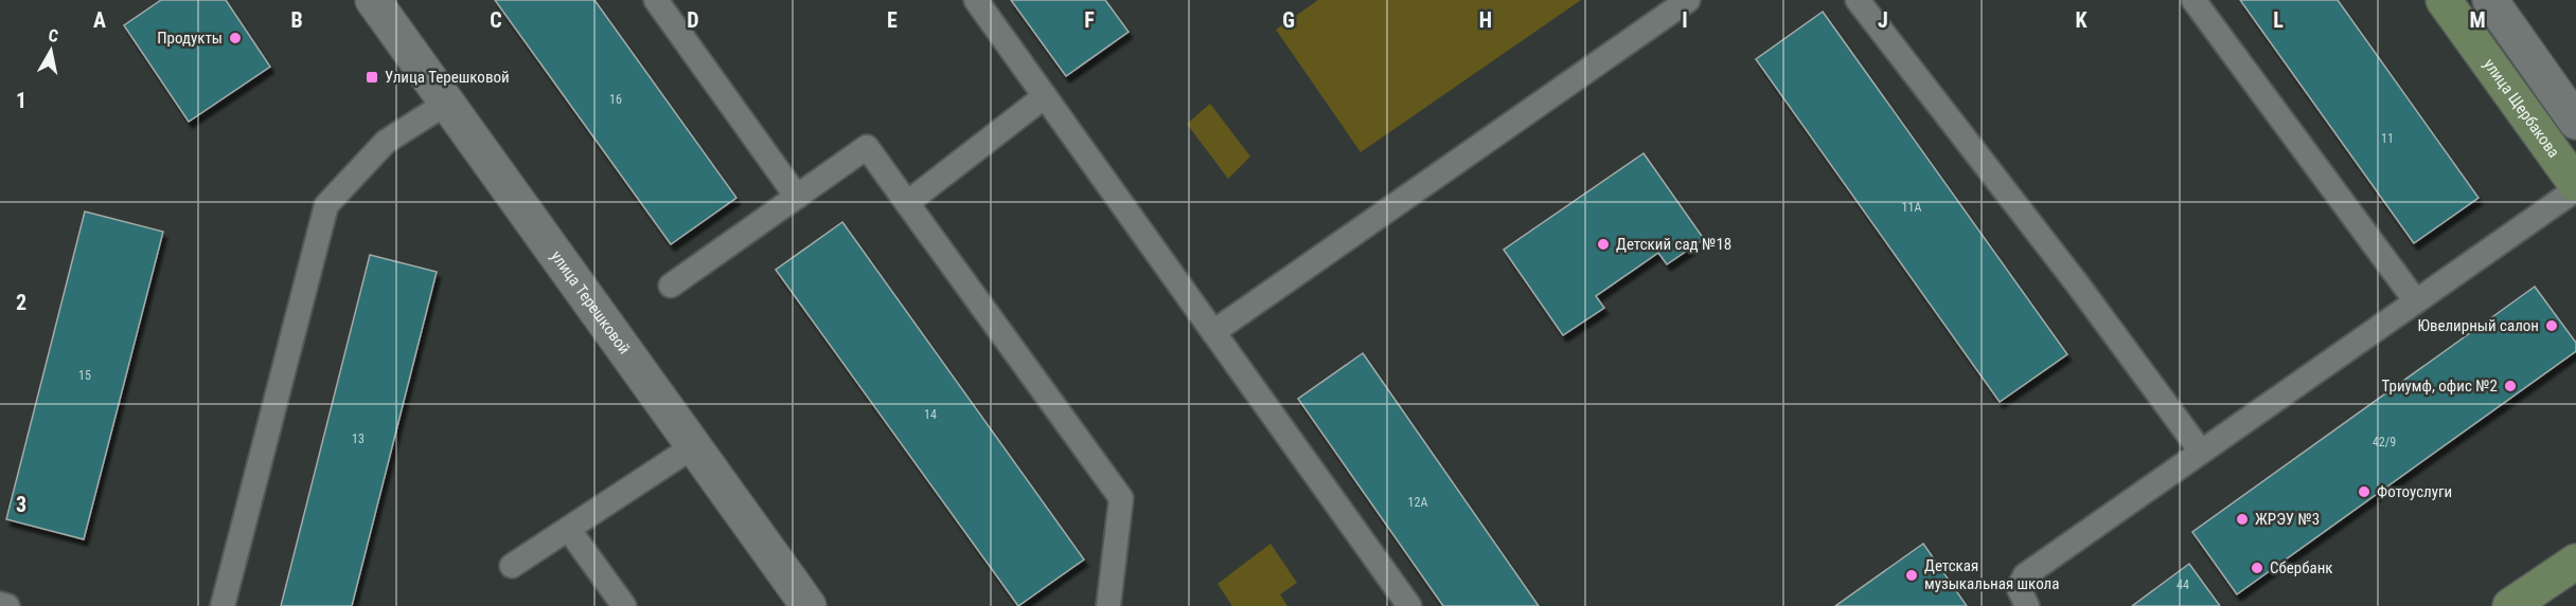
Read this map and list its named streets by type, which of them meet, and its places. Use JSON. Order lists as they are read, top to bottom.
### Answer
{
  "streets": {
    "street": ["улица Щербакова", "улица Терешковой"]
  },
  "places": {
    "other": [
      "Продукты",
      "Детский сад №18",
      "Ювелирный салон",
      "Триумф, офис №2",
      "Фотоуслуги",
      "ЖРЭУ №3",
      "Сбербанк",
      "Детская музыкальная школа"
    ],
    "transit": ["Улица Терешковой"]
  },
  "house_numbers": [
    "16",
    "11",
    "11А",
    "15",
    "14",
    "13",
    "42/9",
    "12А",
    "44"
  ],
  "north": "top",
  "grid": {
    "columns": [
      "A",
      "B",
      "C",
      "D",
      "E",
      "F",
      "G",
      "H",
      "I",
      "J",
      "K",
      "L",
      "M"
    ],
    "rows": ["1", "2", "3"]
  }
}
